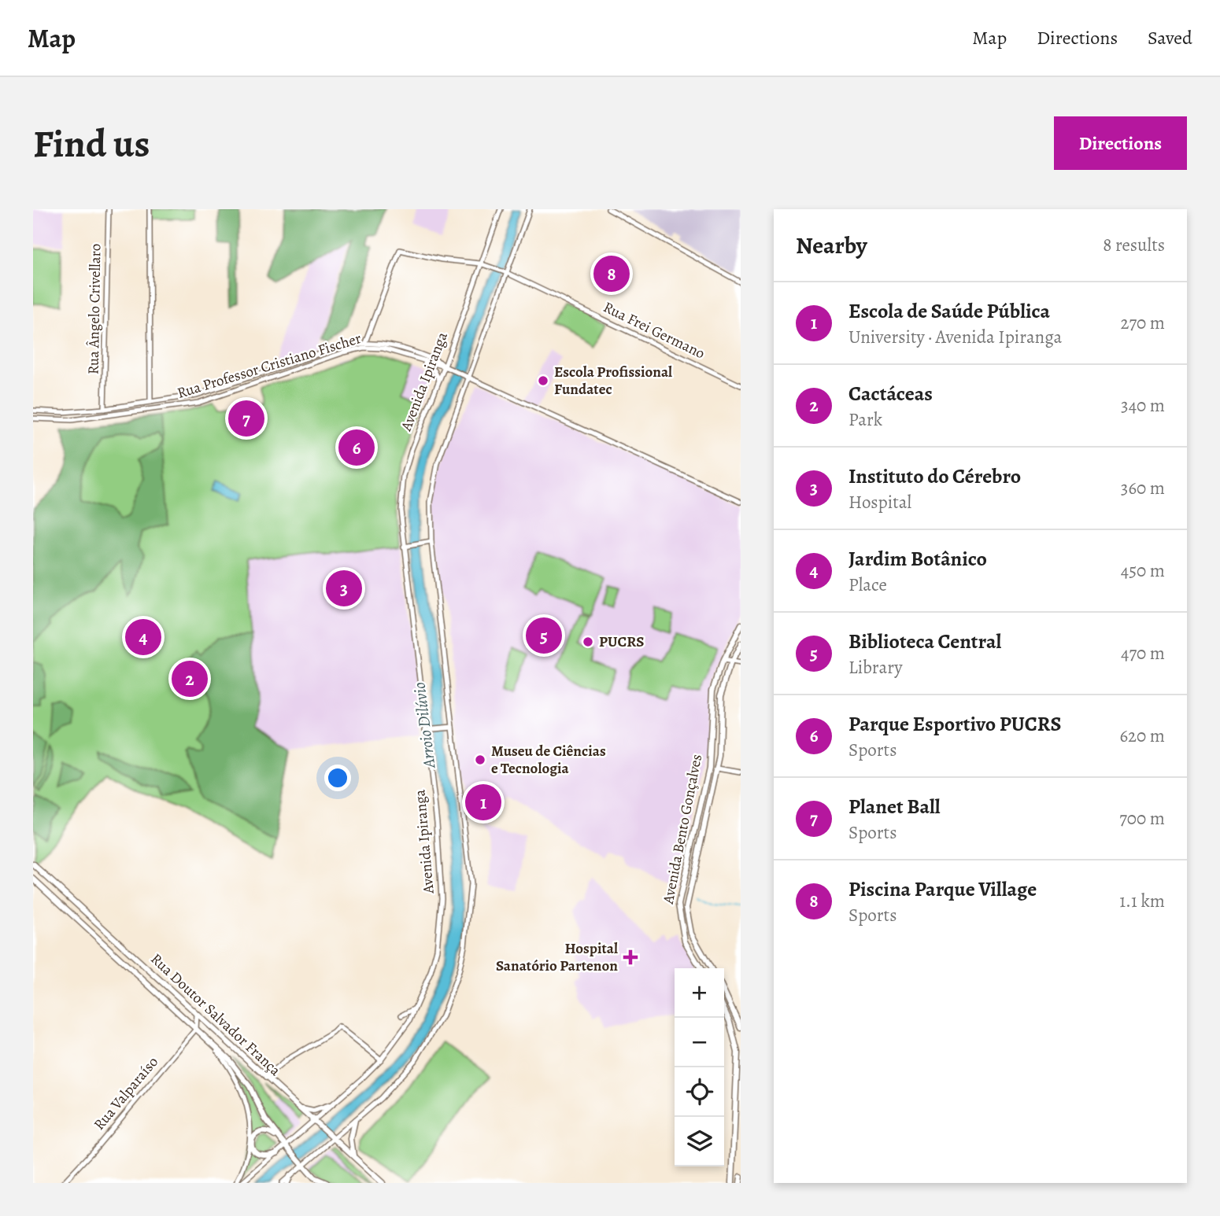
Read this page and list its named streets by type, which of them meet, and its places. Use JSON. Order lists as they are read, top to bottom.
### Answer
{
  "streets": {
    "main road": [
      "Rua Ângelo Crivellaro",
      "Rua Frei Germano",
      "Rua Professor Cristiano Fischer",
      "Avenida Ipiranga",
      "Avenida Bento Gonçalves",
      "Rua Doutor Salvador França",
      "Rua Valparaíso"
    ]
  },
  "crossings": [
    ["Rua Ângelo Crivellaro", "Rua Professor Cristiano Fischer"],
    ["Rua Frei Germano", "Rua Professor Cristiano Fischer"],
    ["Rua Frei Germano", "Avenida Ipiranga"],
    ["Rua Professor Cristiano Fischer", "Avenida Ipiranga"],
    ["Avenida Ipiranga", "Rua Doutor Salvador França"],
    ["Rua Doutor Salvador França", "Rua Valparaíso"]
  ],
  "water": ["Arroio Dilúvio"],
  "places": {
    "other": ["Escola Profissional Fundatec", "PUCRS", "Museu de Ciências e Tecnologia"],
    "health": ["Hospital Sanatório Partenon"]
  },
  "page": {
    "header": "Map",
    "nav": ["Map", "Directions", "Saved"],
    "buttons": "Directions",
    "title": "Find us",
    "heading": ["Nearby", "8 results"],
    "pins": [
      "8",
      "7",
      "6",
      "3",
      "5",
      "4",
      "2",
      "1"
    ],
    "list": [
      {
        "mark": "1",
        "name": "Escola de Saúde Pública",
        "note": "University · Avenida Ipiranga",
        "value": "270 m"
      },
      {
        "mark": "2",
        "name": "Cactáceas",
        "note": "Park",
        "value": "340 m"
      },
      {
        "mark": "3",
        "name": "Instituto do Cérebro",
        "note": "Hospital",
        "value": "360 m"
      },
      {
        "mark": "4",
        "name": "Jardim Botânico",
        "note": "Place",
        "value": "450 m"
      },
      {
        "mark": "5",
        "name": "Biblioteca Central",
        "note": "Library",
        "value": "470 m"
      },
      {
        "mark": "6",
        "name": "Parque Esportivo PUCRS",
        "note": "Sports",
        "value": "620 m"
      },
      {
        "mark": "7",
        "name": "Planet Ball",
        "note": "Sports",
        "value": "700 m"
      },
      {
        "mark": "8",
        "name": "Piscina Parque Village",
        "note": "Sports",
        "value": "1.1 km"
      }
    ],
    "map_buttons": ["+", "−"]
  }
}
